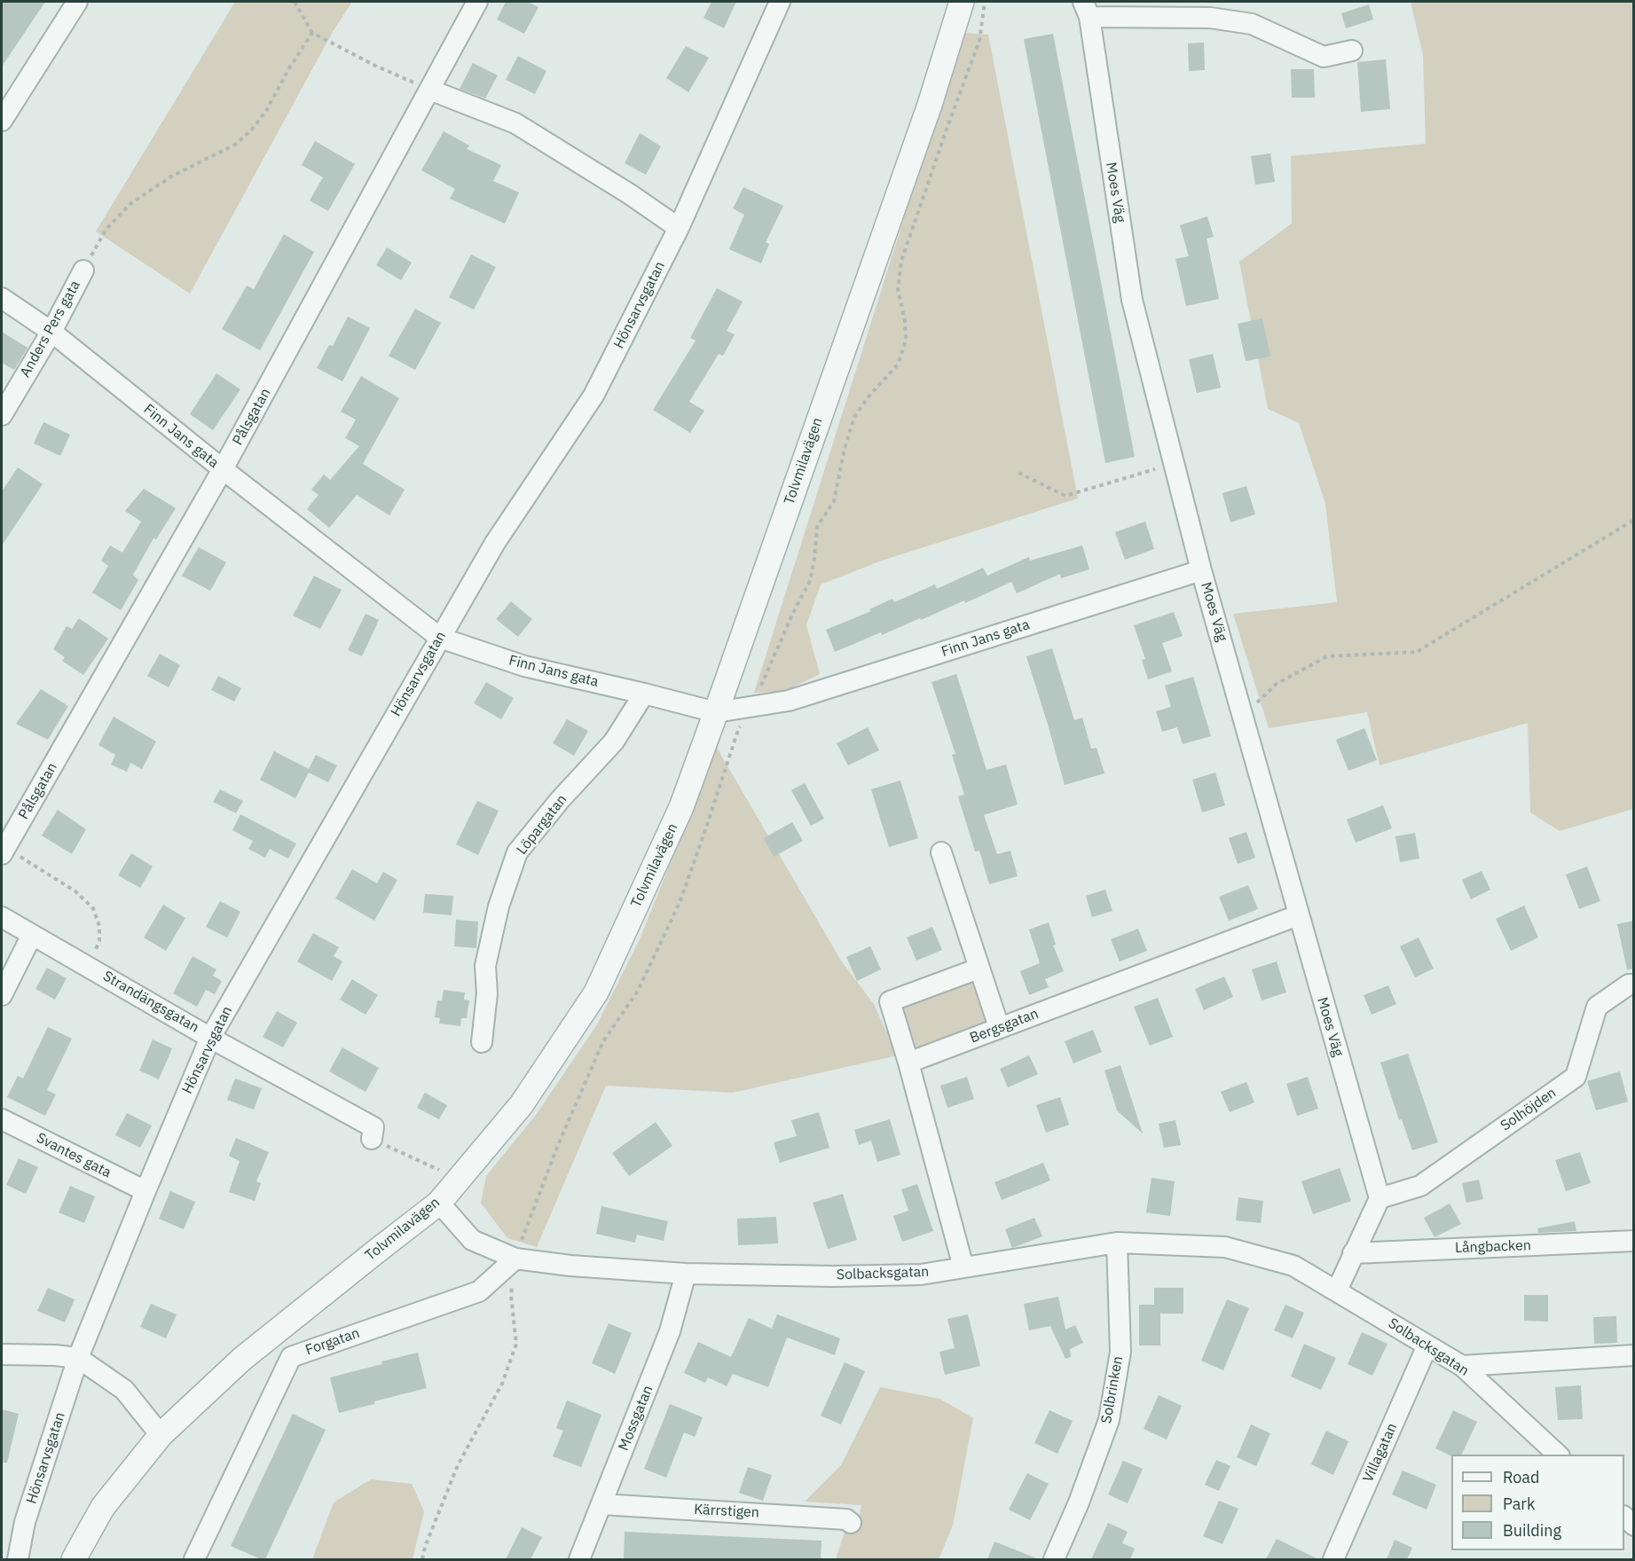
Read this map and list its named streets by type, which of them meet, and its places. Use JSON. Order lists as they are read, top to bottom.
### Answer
{
  "streets": {
    "street": [
      "Moes Väg",
      "Hönsarvsgatan",
      "Anders Pers gata",
      "Pålsgatan",
      "Finn Jans gata",
      "Tolvmilavägen",
      "Löpargatan",
      "Strandängsgatan",
      "Bergsgatan",
      "Solhöjden",
      "Svantes gata",
      "Långbacken",
      "Solbacksgatan",
      "Forgatan",
      "Solbrinken",
      "Mossgatan",
      "Villagatan",
      "Kärrstigen"
    ]
  },
  "crossings": [
    ["Moes Väg", "Finn Jans gata"],
    ["Moes Väg", "Bergsgatan"],
    ["Moes Väg", "Solhöjden"],
    ["Hönsarvsgatan", "Finn Jans gata"],
    ["Hönsarvsgatan", "Strandängsgatan"],
    ["Hönsarvsgatan", "Svantes gata"],
    ["Anders Pers gata", "Finn Jans gata"],
    ["Pålsgatan", "Finn Jans gata"],
    ["Finn Jans gata", "Tolvmilavägen"],
    ["Finn Jans gata", "Löpargatan"],
    ["Tolvmilavägen", "Solbacksgatan"],
    ["Solbacksgatan", "Forgatan"],
    ["Solbacksgatan", "Solbrinken"],
    ["Solbacksgatan", "Mossgatan"],
    ["Solbacksgatan", "Villagatan"],
    ["Mossgatan", "Kärrstigen"]
  ],
  "legend": ["Road", "Park", "Building"]
}
